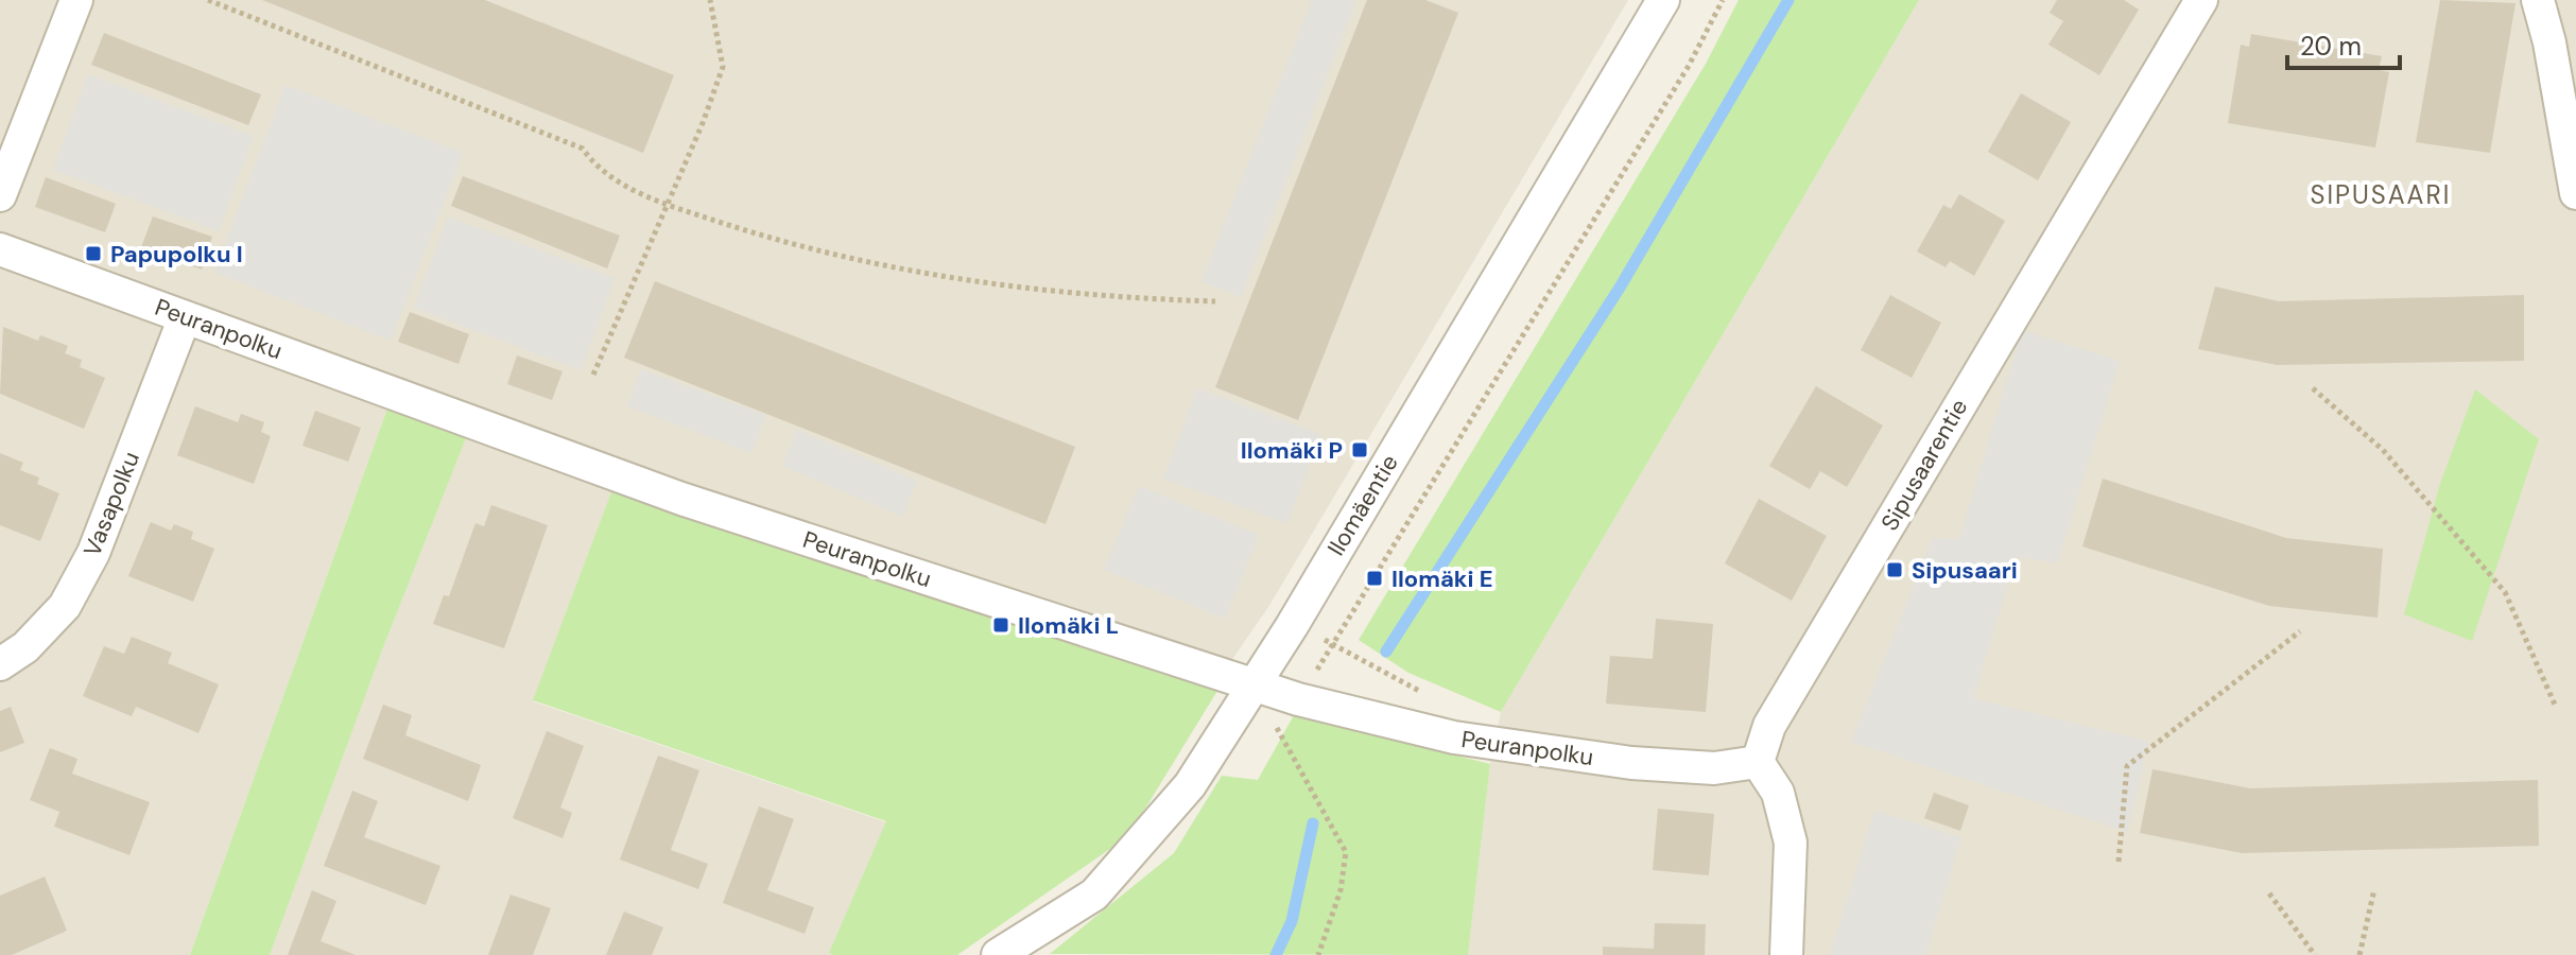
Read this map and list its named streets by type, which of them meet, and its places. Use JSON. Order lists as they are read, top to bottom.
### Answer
{
  "streets": {
    "street": [
      "Peuranpolku",
      "Sipusaarentie",
      "Vasapolku",
      "Ilomäentie"
    ]
  },
  "crossings": [
    ["Peuranpolku", "Sipusaarentie"],
    ["Peuranpolku", "Vasapolku"],
    ["Peuranpolku", "Ilomäentie"]
  ],
  "districts": ["SIPUSAARI"],
  "places": {
    "transit": [
      "Papupolku I",
      "Ilomäki P",
      "Sipusaari",
      "Ilomäki E",
      "Ilomäki L"
    ]
  },
  "scale_bar": "20 m"
}
